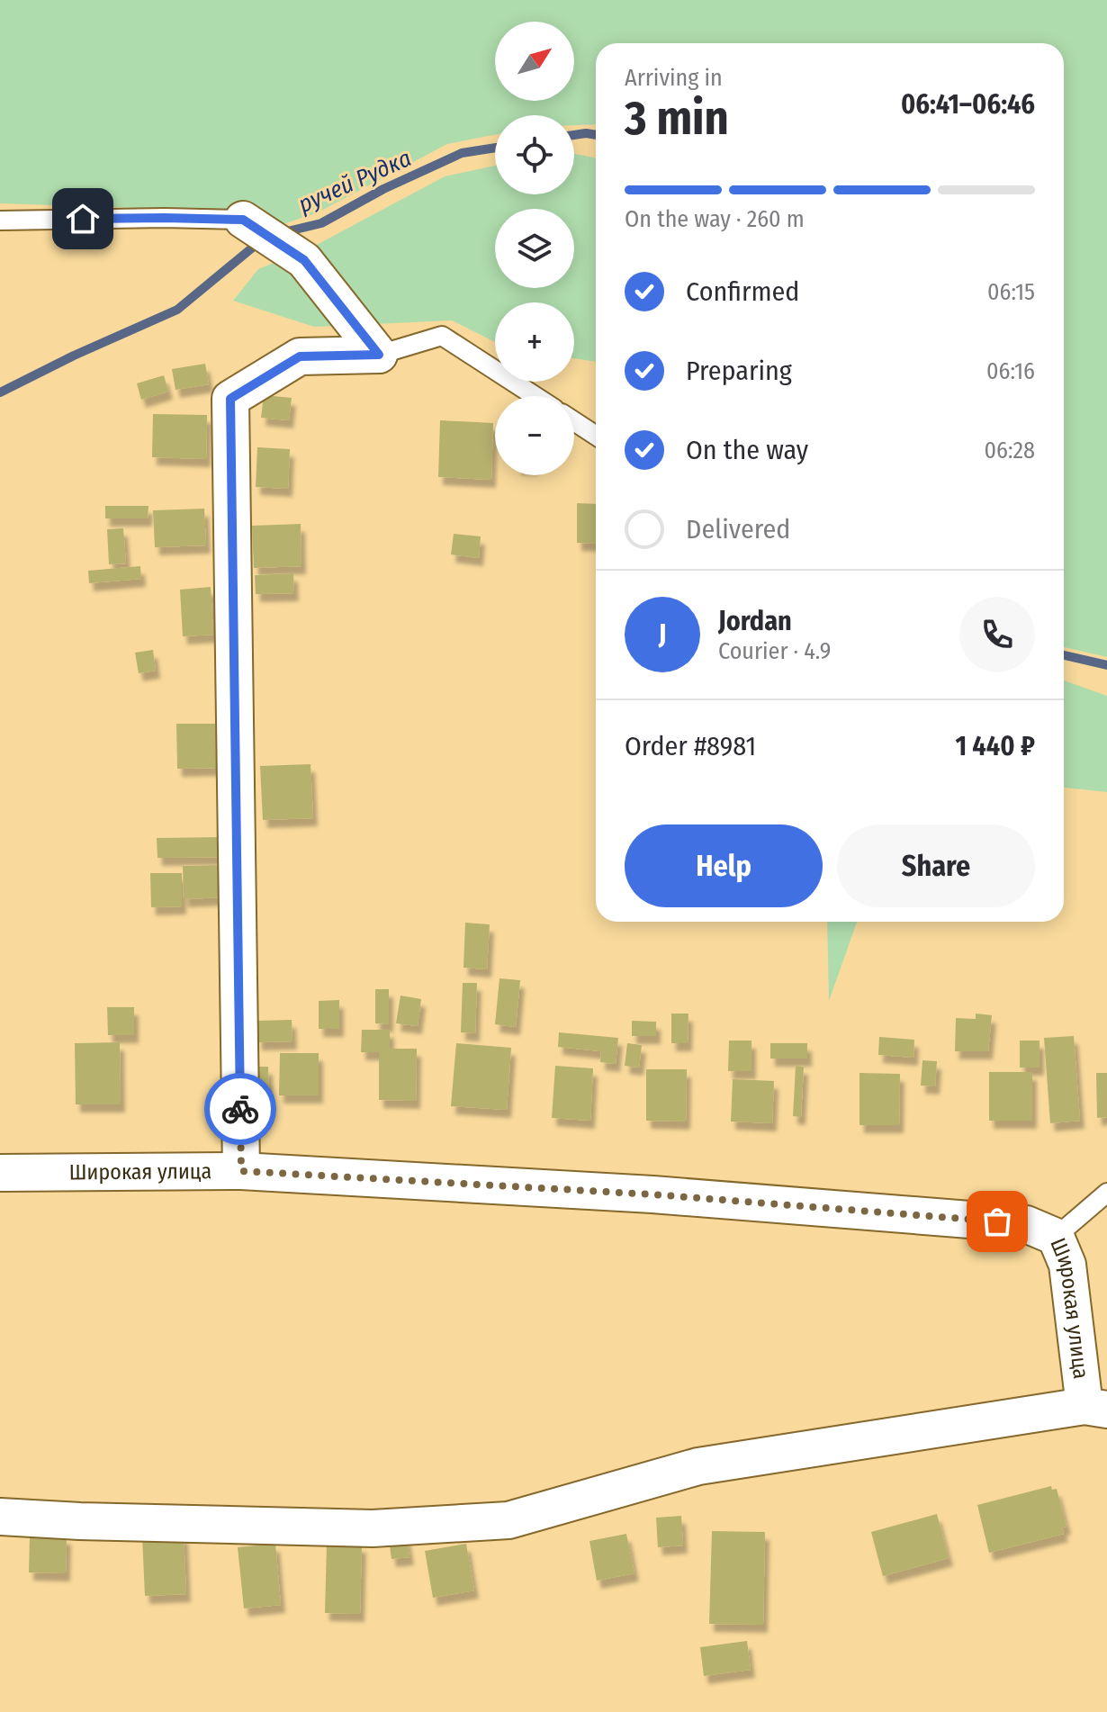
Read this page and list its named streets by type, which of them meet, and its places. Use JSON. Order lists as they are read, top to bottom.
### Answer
{
  "streets": {
    "street": ["Широкая улица"]
  },
  "water": ["ручей Рудка"],
  "north": "top right",
  "page": {
    "map_buttons": ["+", "−"],
    "heading": ["3 min", "Arriving in", "06:41–06:46"],
    "panel": [
      "Jordan",
      "Courier · 4.9",
      "Order #8981",
      "1 440 ₽"
    ],
    "bar": "On the way · 260 m",
    "list": [
      ["Confirmed", "06:15"],
      ["Preparing", "06:16"],
      ["On the way", "06:28"],
      "Delivered"
    ],
    "round": "J",
    "buttons": ["Help", "Share"]
  }
}
